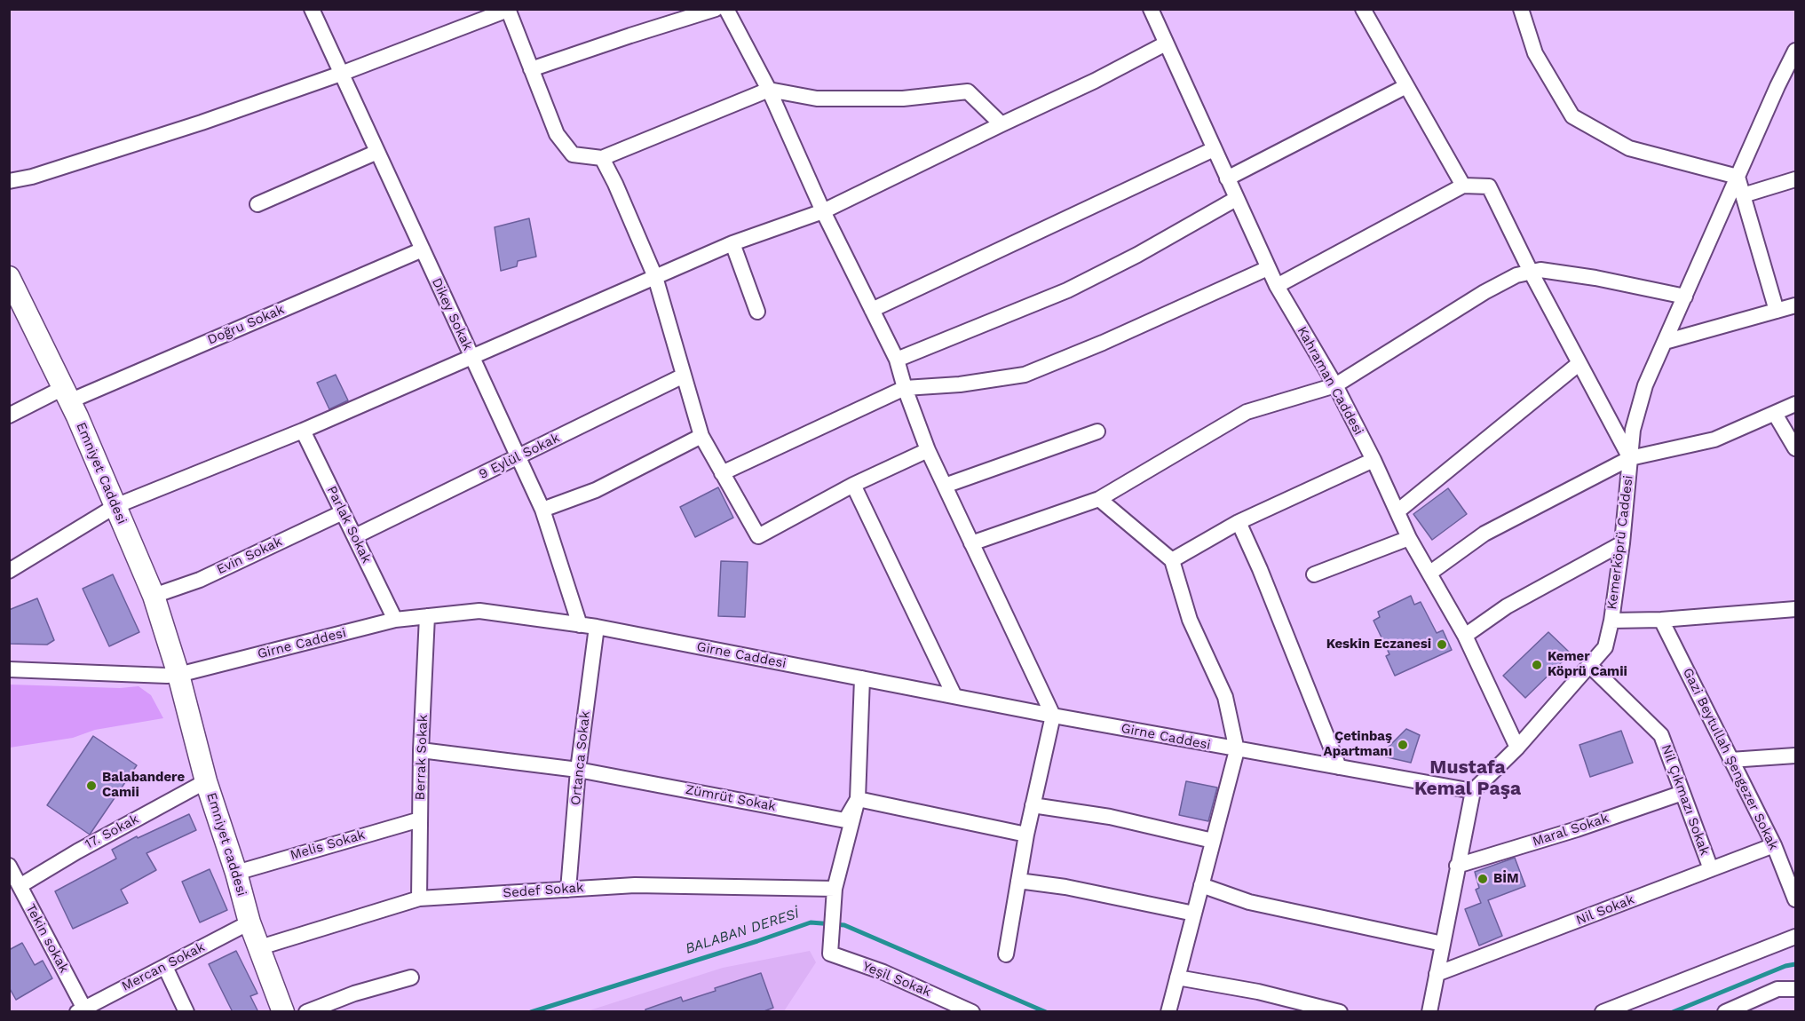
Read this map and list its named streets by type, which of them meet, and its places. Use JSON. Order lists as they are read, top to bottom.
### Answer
{
  "streets": {
    "street": [
      "Dikey Sokak",
      "Doğru Sokak",
      "Kahraman Caddesi",
      "9 Eylül Sokak",
      "Emniyet Caddesi",
      "Parlak Sokak",
      "Kemerköprü Caddesi",
      "Evin Sokak",
      "Girne Caddesi",
      "Berrak Sokak",
      "Ortanca Sokak",
      "Gazi Beytullah Şengezer Sokak",
      "Zümrüt Sokak",
      "Nil Çıkmazı Sokak",
      "Maral Sokak",
      "17. Sokak",
      "Emniyet caddesi",
      "Melis Sokak",
      "Sedef Sokak",
      "Nil Sokak",
      "Tekin sokak",
      "Mercan Sokak",
      "Yeşil Sokak"
    ]
  },
  "crossings": [
    ["Dikey Sokak", "Doğru Sokak"],
    ["Dikey Sokak", "9 Eylül Sokak"],
    ["Dikey Sokak", "Girne Caddesi"],
    ["Doğru Sokak", "Emniyet Caddesi"],
    ["Kahraman Caddesi", "Kemerköprü Caddesi"],
    ["9 Eylül Sokak", "Parlak Sokak"],
    ["Emniyet Caddesi", "Evin Sokak"],
    ["Emniyet Caddesi", "Girne Caddesi"],
    ["Emniyet Caddesi", "Emniyet caddesi"],
    ["Parlak Sokak", "Evin Sokak"],
    ["Parlak Sokak", "Girne Caddesi"],
    ["Kemerköprü Caddesi", "Girne Caddesi"],
    ["Kemerköprü Caddesi", "Nil Çıkmazı Sokak"],
    ["Girne Caddesi", "Berrak Sokak"],
    ["Girne Caddesi", "Ortanca Sokak"],
    ["Girne Caddesi", "Emniyet caddesi"],
    ["Berrak Sokak", "Zümrüt Sokak"],
    ["Berrak Sokak", "Melis Sokak"],
    ["Berrak Sokak", "Sedef Sokak"],
    ["Ortanca Sokak", "Zümrüt Sokak"],
    ["Ortanca Sokak", "Sedef Sokak"],
    ["Gazi Beytullah Şengezer Sokak", "Nil Sokak"],
    ["Nil Çıkmazı Sokak", "Maral Sokak"],
    ["Nil Çıkmazı Sokak", "Nil Sokak"],
    ["17. Sokak", "Emniyet caddesi"],
    ["17. Sokak", "Tekin sokak"],
    ["Emniyet caddesi", "Melis Sokak"],
    ["Emniyet caddesi", "Sedef Sokak"],
    ["Emniyet caddesi", "Mercan Sokak"],
    ["Sedef Sokak", "Yeşil Sokak"],
    ["Tekin sokak", "Mercan Sokak"]
  ],
  "districts": ["Mustafa Kemal Paşa"],
  "water": ["BALABAN DERESİ"],
  "places": [
    "Keskin Eczanesi",
    "Kemer Köprü Camii",
    "Çetinbaş Apartmanı",
    "Balabandere Camii",
    "BİM"
  ]
}
